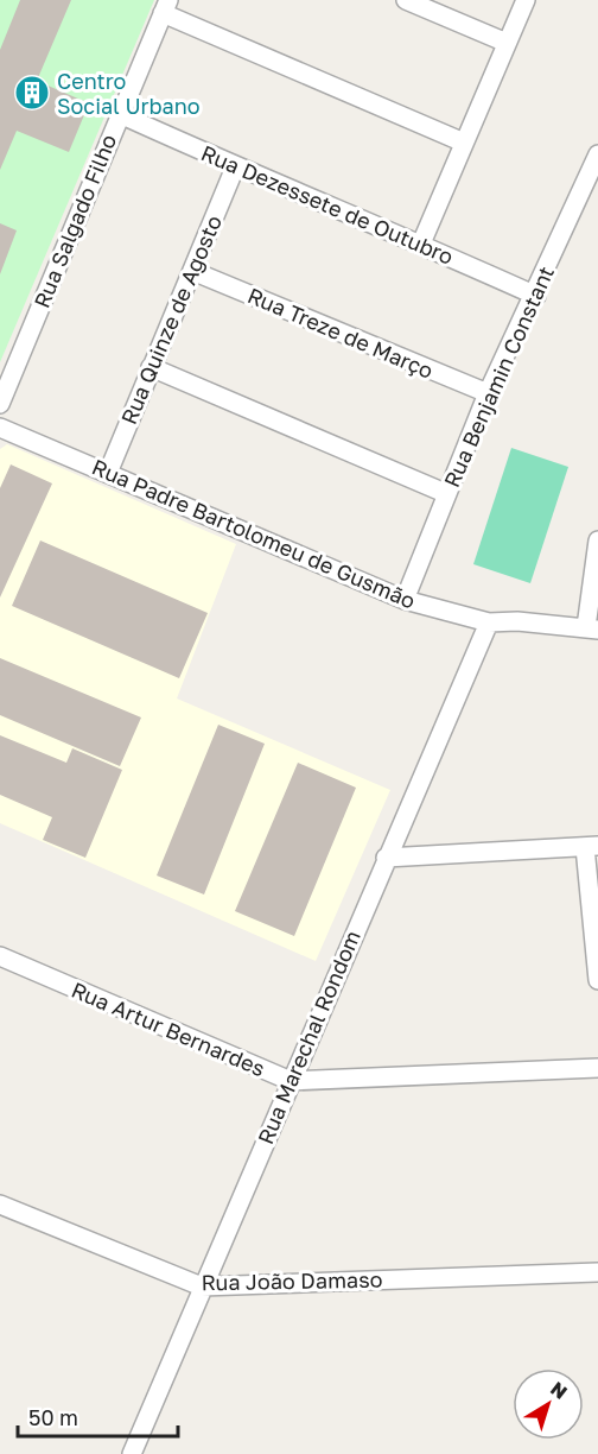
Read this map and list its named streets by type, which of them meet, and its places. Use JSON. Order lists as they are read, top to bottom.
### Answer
{
  "streets": {
    "street": [
      "Rua Dezessete de Outubro",
      "Rua Salgado Filho",
      "Rua Quinze de Agosto",
      "Rua Treze de Março",
      "Rua Benjamin Constant",
      "Rua Padre Bartolomeu de Gusmão",
      "Rua Artur Bernardes",
      "Rua Marechal Rondom",
      "Rua João Damaso"
    ]
  },
  "crossings": [
    ["Rua Dezessete de Outubro", "Rua Salgado Filho"],
    ["Rua Dezessete de Outubro", "Rua Quinze de Agosto"],
    ["Rua Dezessete de Outubro", "Rua Benjamin Constant"],
    ["Rua Quinze de Agosto", "Rua Treze de Março"],
    ["Rua Quinze de Agosto", "Rua Padre Bartolomeu de Gusmão"],
    ["Rua Treze de Março", "Rua Benjamin Constant"],
    ["Rua Benjamin Constant", "Rua Padre Bartolomeu de Gusmão"],
    ["Rua Padre Bartolomeu de Gusmão", "Rua Marechal Rondom"],
    ["Rua Artur Bernardes", "Rua Marechal Rondom"],
    ["Rua Marechal Rondom", "Rua João Damaso"]
  ],
  "places": {
    "building": ["Centro Social Urbano"]
  },
  "scale_bar": "50 m",
  "north": "top right"
}
